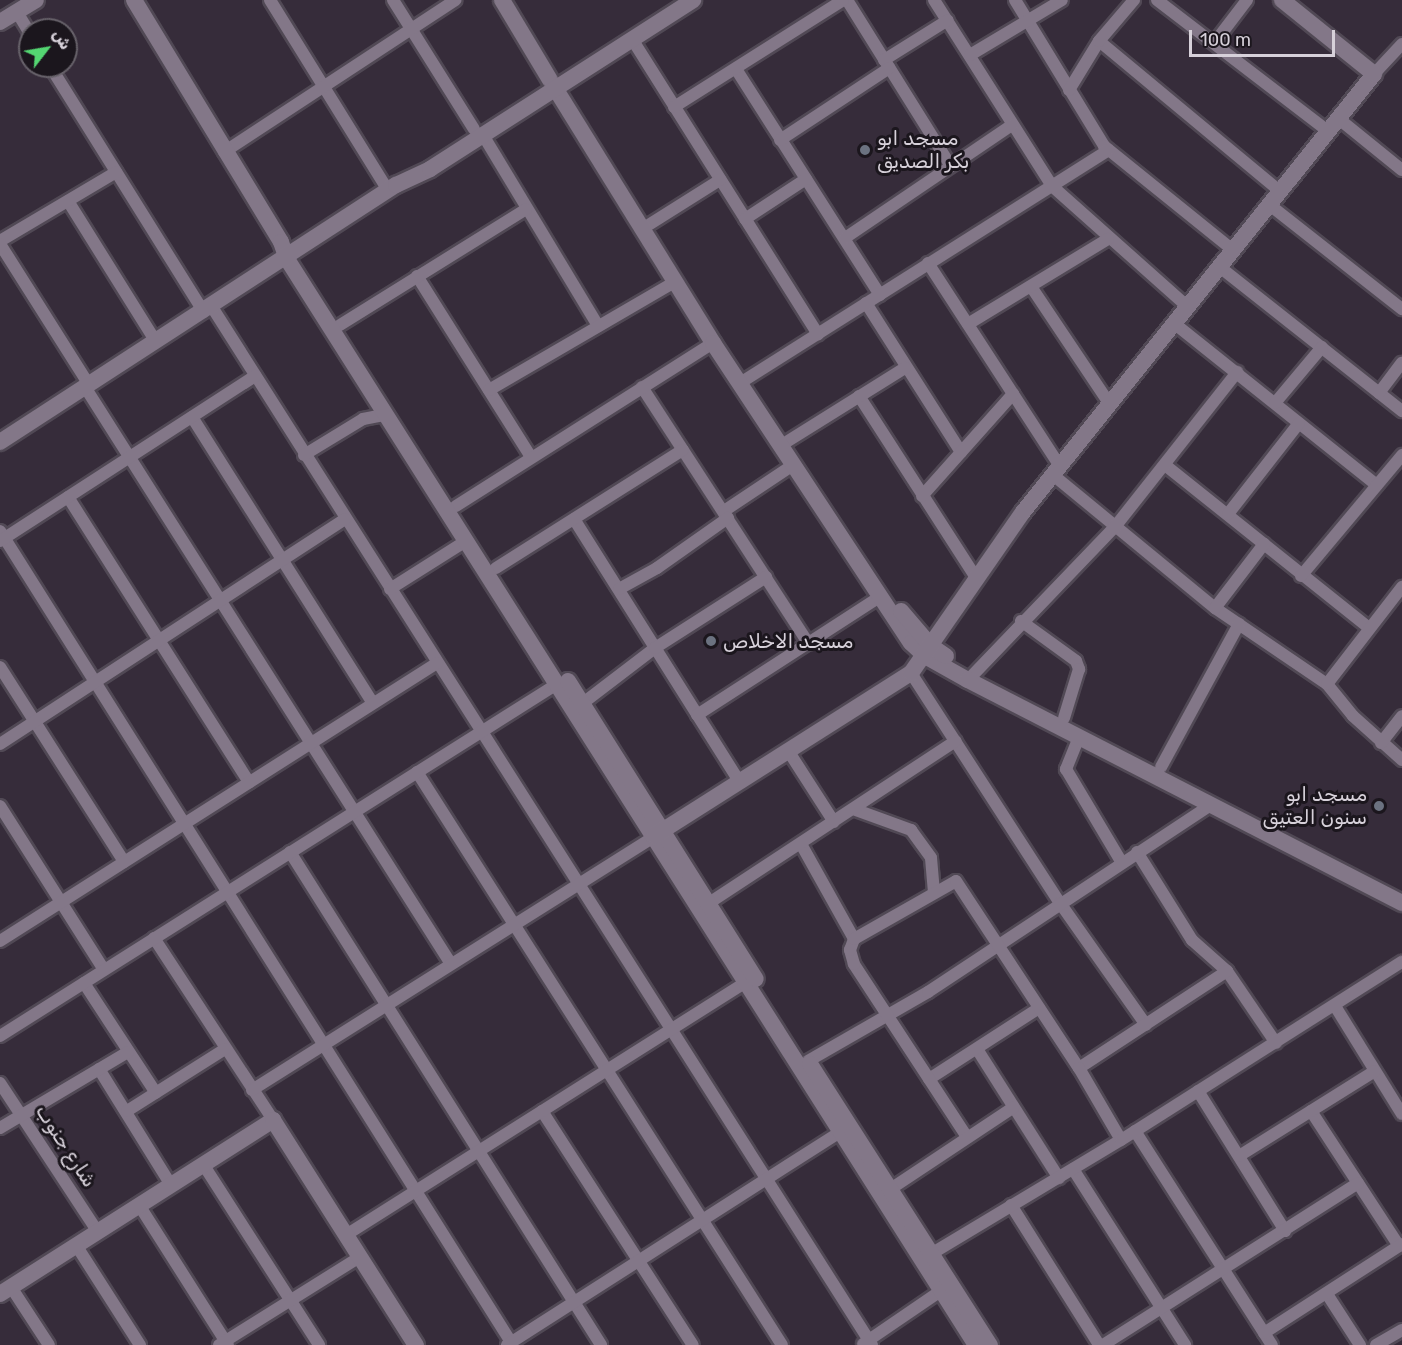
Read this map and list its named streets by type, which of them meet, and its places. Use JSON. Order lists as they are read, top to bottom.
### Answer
{
  "streets": {
    "street": ["شارع جنوب"]
  },
  "places": ["مسجد ابو بكر الصديق", "مسجد الاخلاص", "مسجد ابو سنون العتيق"],
  "scale_bar": "100 m",
  "north": "top right"
}
